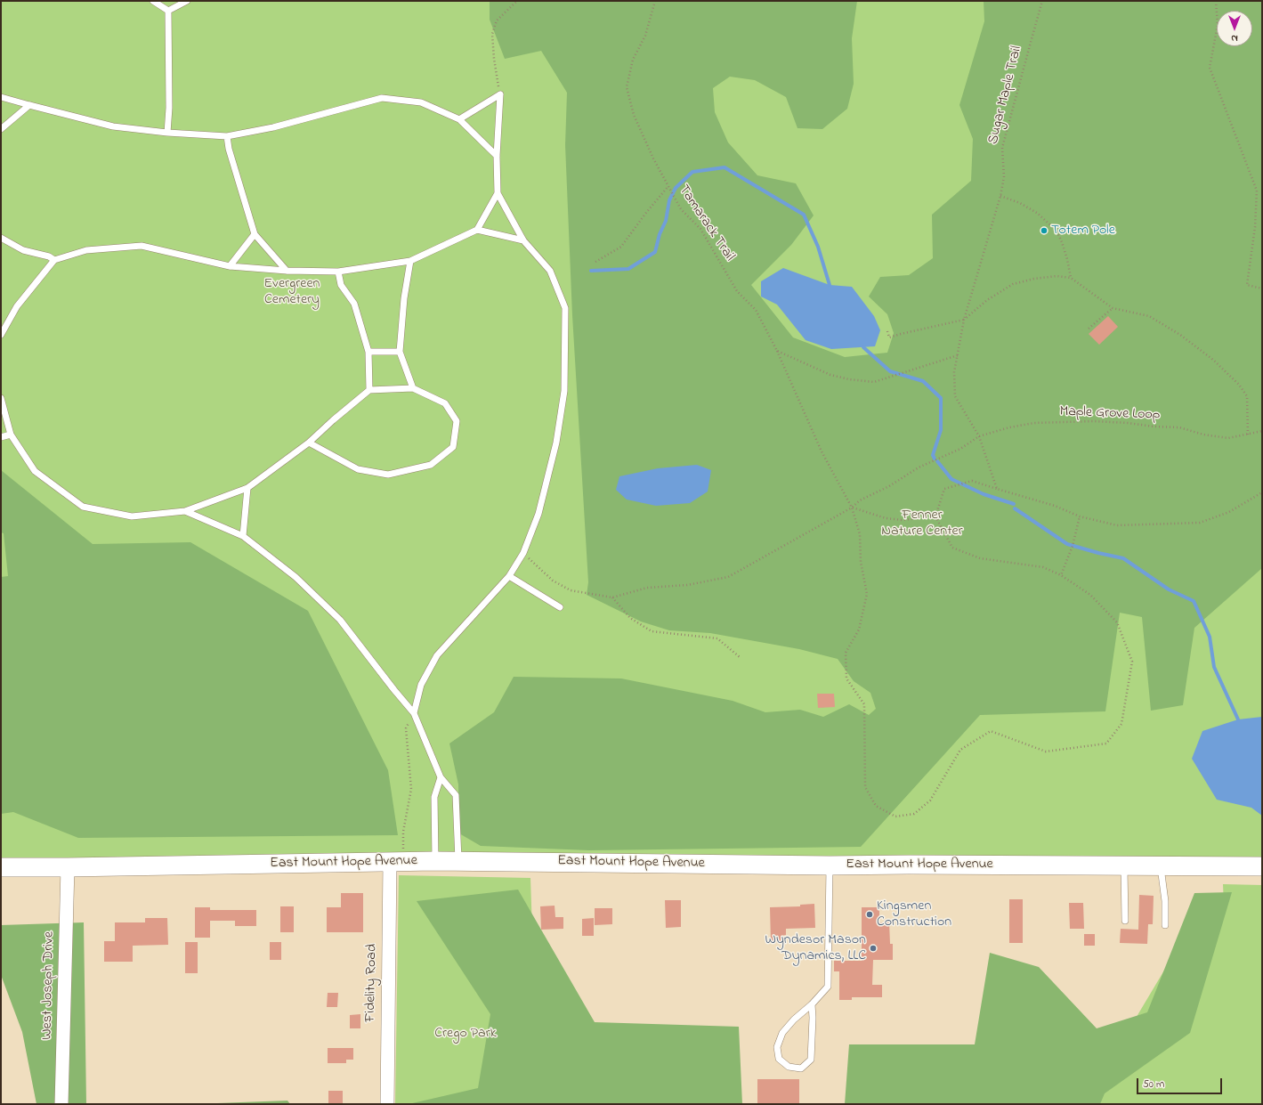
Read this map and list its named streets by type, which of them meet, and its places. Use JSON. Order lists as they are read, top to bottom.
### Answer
{
  "streets": {
    "street": ["East Mount Hope Avenue", "Fidelity Road", "West Joseph Drive"],
    "path": ["Sugar Maple Trail", "Tamarack Trail", "Maple Grove Loop"]
  },
  "crossings": [
    ["Tamarack Trail", "Maple Grove Loop"],
    ["East Mount Hope Avenue", "Fidelity Road"],
    ["East Mount Hope Avenue", "West Joseph Drive"]
  ],
  "parks": ["Evergreen Cemetery", "Fenner Nature Center", "Crego Park"],
  "places": ["Totem Pole", "Kingsmen Construction", "Wyndesor Mason Dynamics, LLC"],
  "scale_bar": "50 m",
  "north": "bottom"
}
